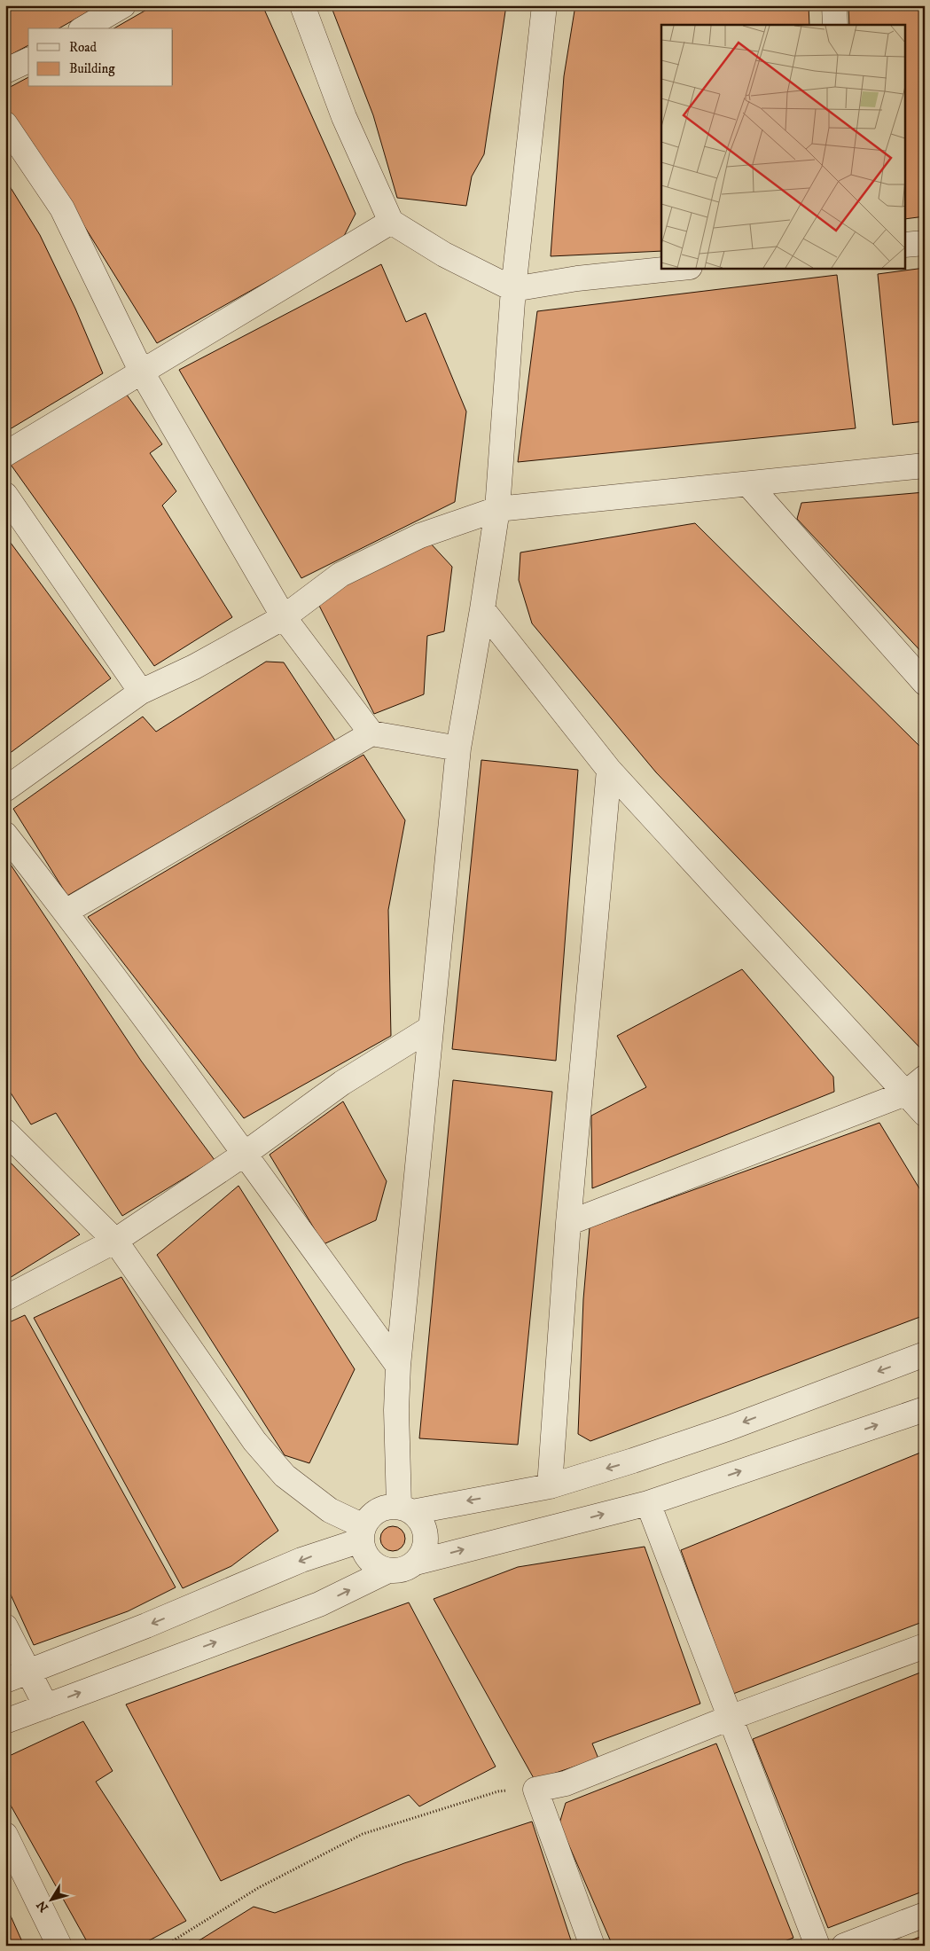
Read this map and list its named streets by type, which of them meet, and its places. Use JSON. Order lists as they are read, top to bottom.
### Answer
{
  "legend": ["Road", "Building"],
  "north": "bottom left"
}
